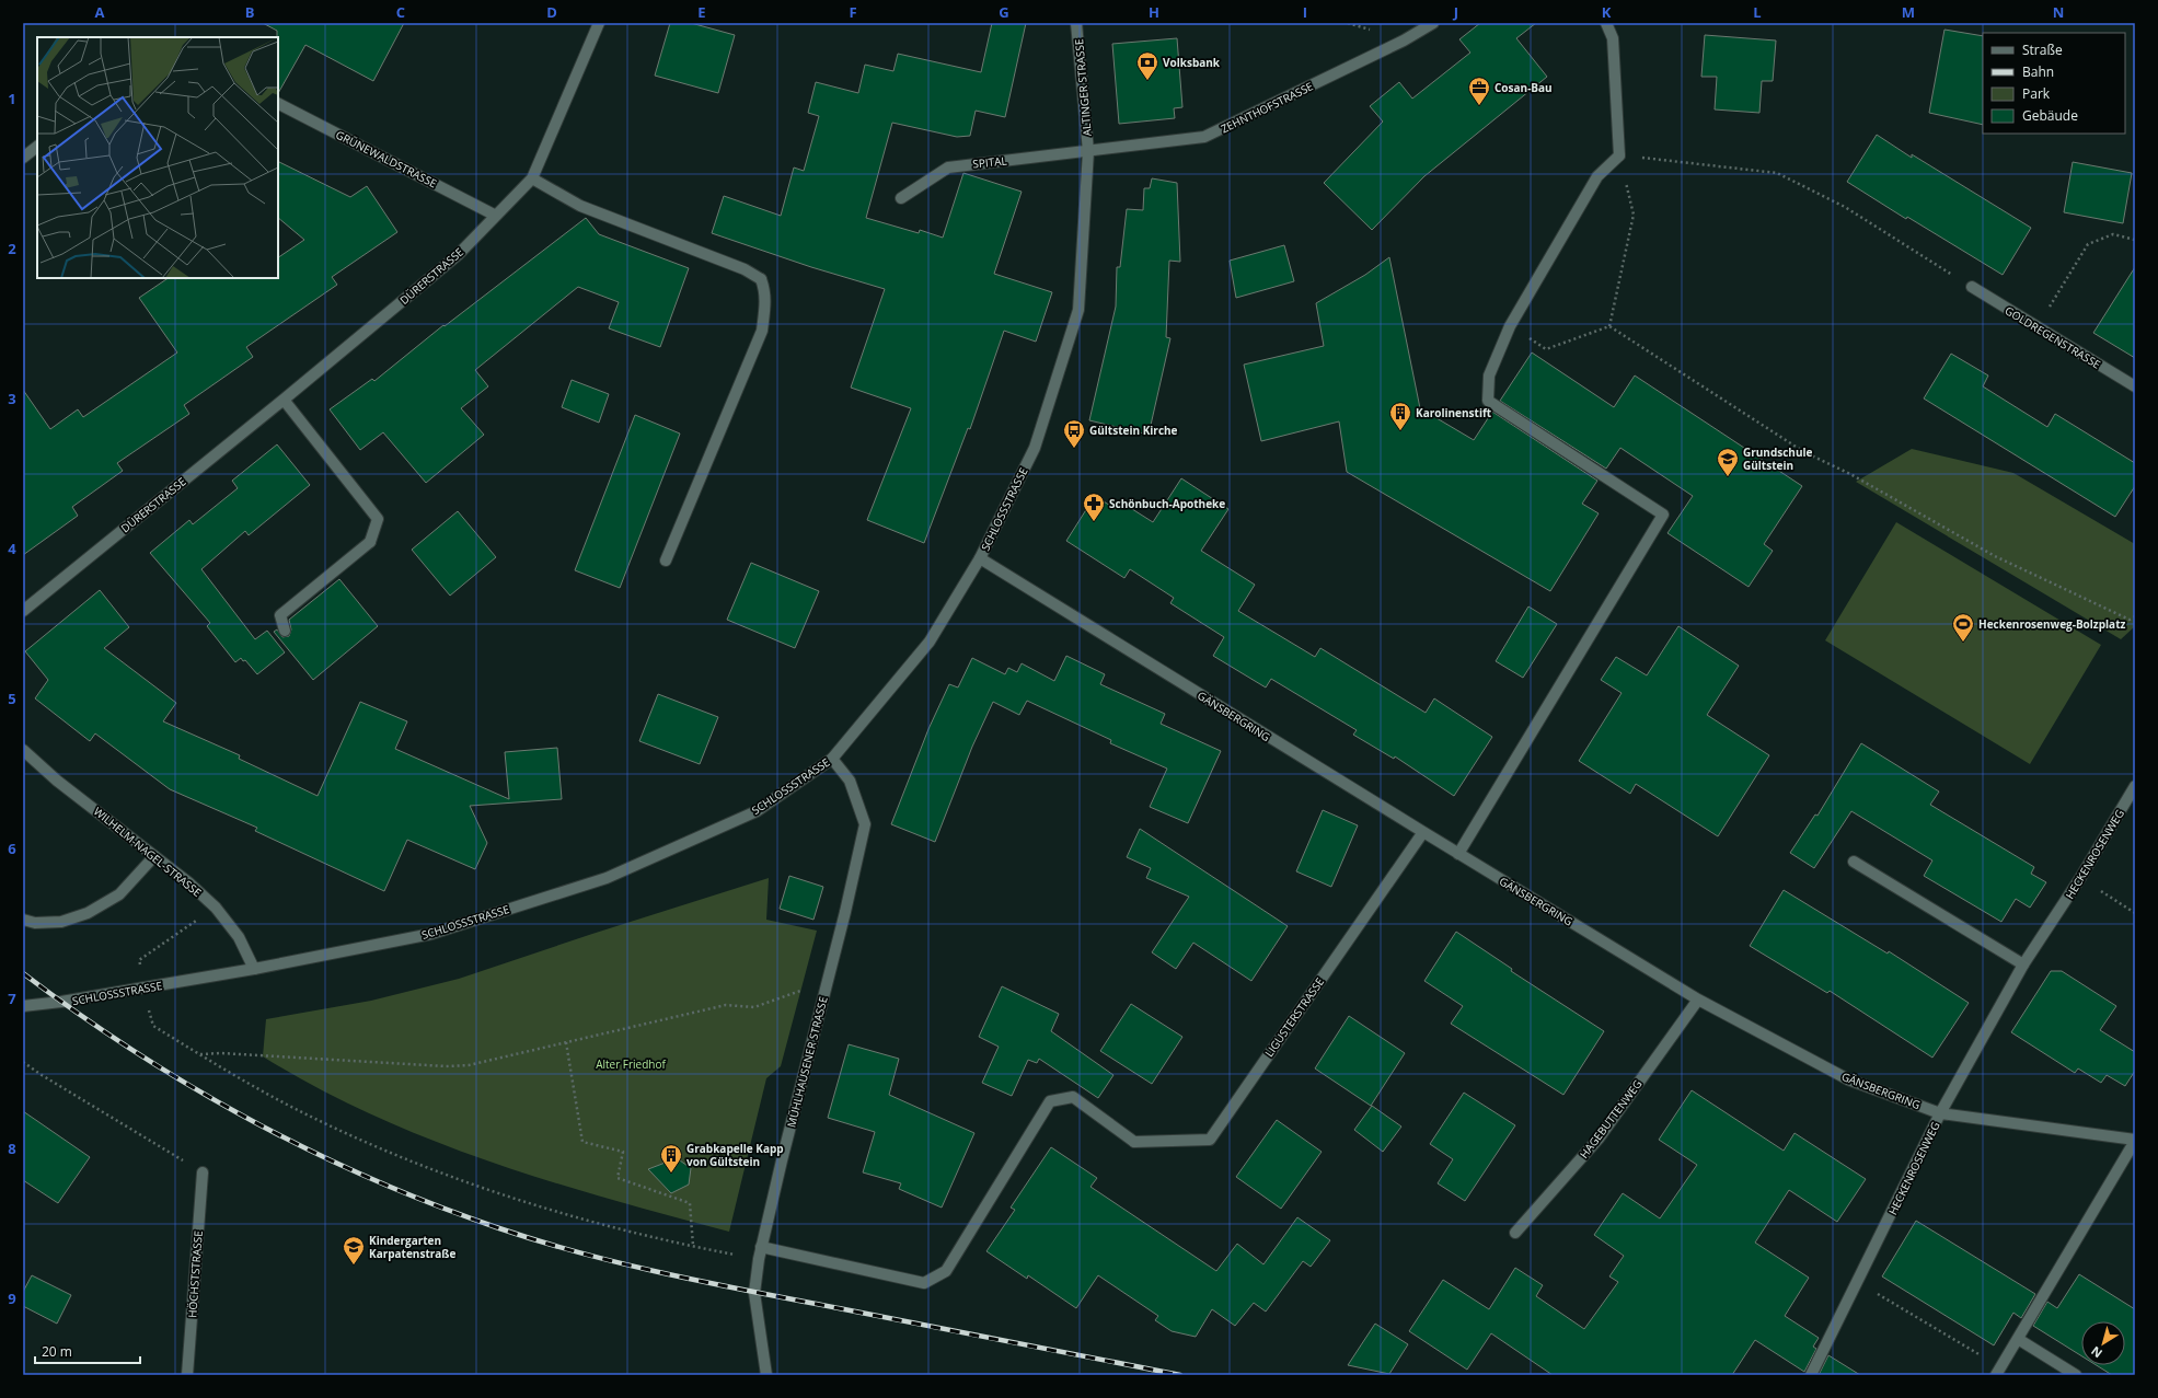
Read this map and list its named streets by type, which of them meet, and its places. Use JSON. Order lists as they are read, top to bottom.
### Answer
{
  "streets": {
    "street": [
      "ALTINGER STRASSE",
      "ZEHNTHOFSTRASSE",
      "GRÜNEWALDSTRASSE",
      "SPITAL",
      "DÜRERSTRASSE",
      "GOLDREGENSTRASSE",
      "SCHLOSSSTRASSE",
      "GÄNSBERGRING",
      "WILHELM-NAGEL-STRASSE",
      "HECKENROSENWEG",
      "LIGUSTERSTRASSE",
      "MÜHLHAUSENER STRASSE",
      "HAGEBUTTENWEG",
      "HÖCHSTSTRASSE"
    ]
  },
  "crossings": [
    ["ALTINGER STRASSE", "ZEHNTHOFSTRASSE"],
    ["ALTINGER STRASSE", "SPITAL"],
    ["ALTINGER STRASSE", "SCHLOSSSTRASSE"],
    ["ZEHNTHOFSTRASSE", "SPITAL"],
    ["ZEHNTHOFSTRASSE", "SCHLOSSSTRASSE"],
    ["GRÜNEWALDSTRASSE", "DÜRERSTRASSE"],
    ["SPITAL", "SCHLOSSSTRASSE"],
    ["SCHLOSSSTRASSE", "GÄNSBERGRING"],
    ["SCHLOSSSTRASSE", "WILHELM-NAGEL-STRASSE"],
    ["SCHLOSSSTRASSE", "MÜHLHAUSENER STRASSE"],
    ["GÄNSBERGRING", "HECKENROSENWEG"],
    ["GÄNSBERGRING", "LIGUSTERSTRASSE"],
    ["GÄNSBERGRING", "HAGEBUTTENWEG"],
    ["LIGUSTERSTRASSE", "MÜHLHAUSENER STRASSE"]
  ],
  "parks": ["Alter Friedhof"],
  "places": {
    "bank": ["Volksbank"],
    "office": ["Cosan-Bau"],
    "building": ["Karolinenstift", "Grabkapelle Kapp von Gültstein"],
    "bus stop": ["Gültstein Kirche"],
    "school or university": ["Grundschule Gültstein", "Kindergarten Karpatenstraße"],
    "pharmacy": ["Schönbuch-Apotheke"],
    "sports": ["Heckenrosenweg-Bolzplatz"]
  },
  "legend": [
    "Straße",
    "Bahn",
    "Park",
    "Gebäude"
  ],
  "scale_bar": "20 m",
  "north": "bottom left",
  "grid": {
    "columns": [
      "A",
      "B",
      "C",
      "D",
      "E",
      "F",
      "G",
      "H",
      "I",
      "J",
      "K",
      "L",
      "M",
      "N"
    ],
    "rows": [
      "1",
      "2",
      "3",
      "4",
      "5",
      "6",
      "7",
      "8",
      "9"
    ]
  }
}
